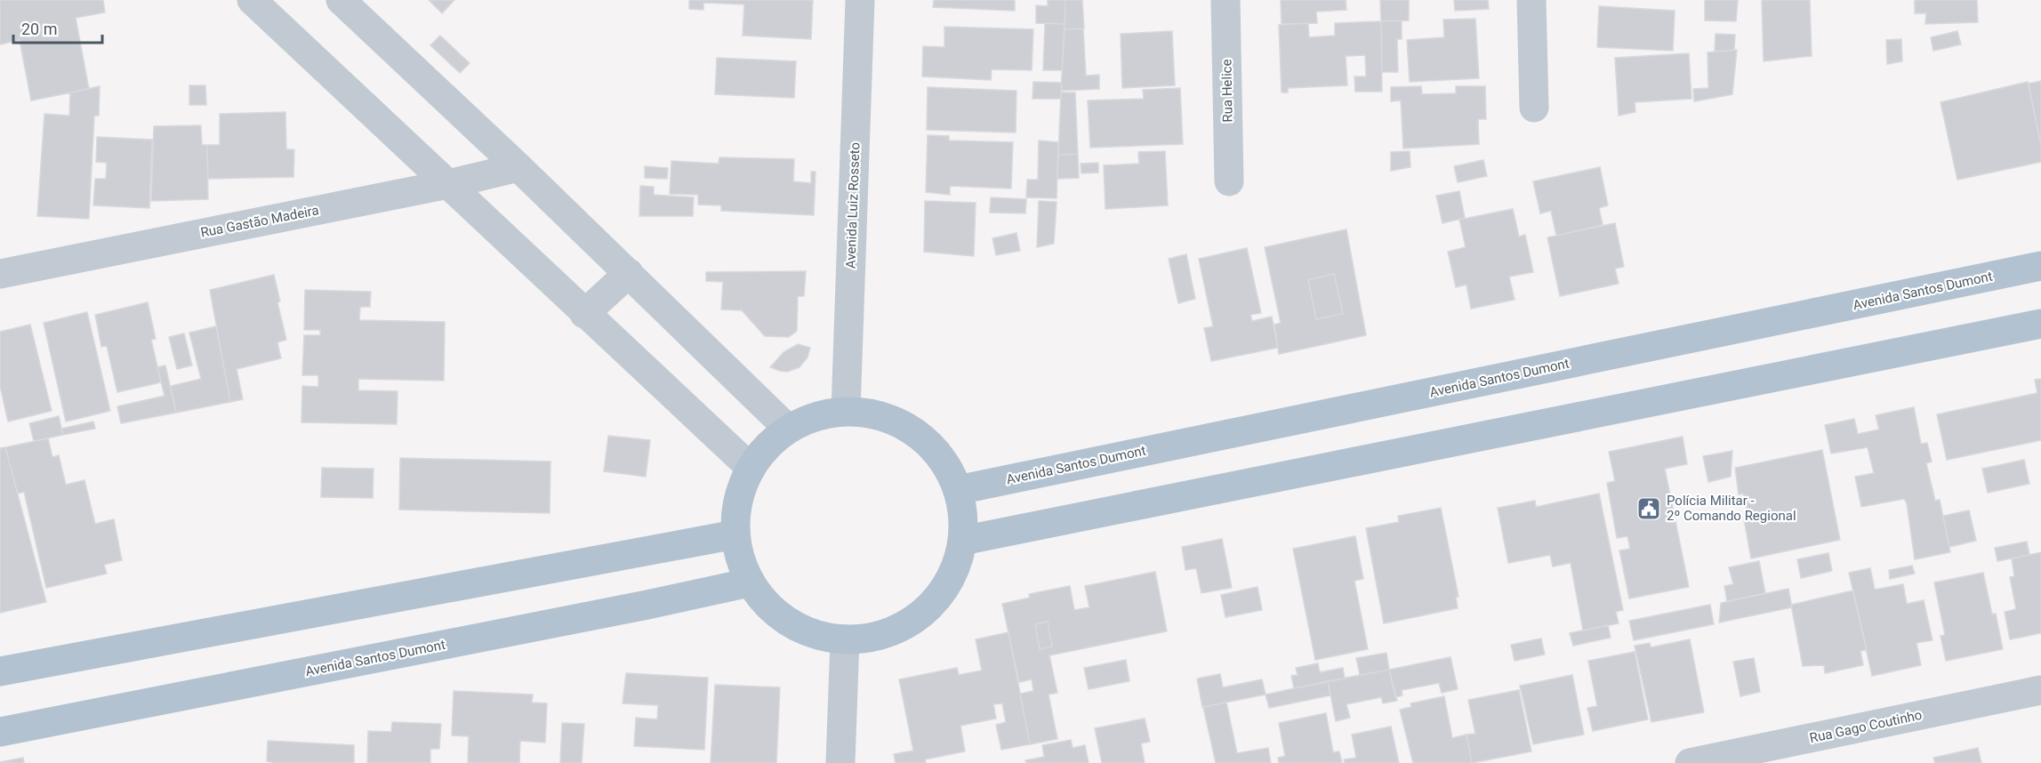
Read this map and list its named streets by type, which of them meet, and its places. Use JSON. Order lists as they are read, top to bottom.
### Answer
{
  "streets": {
    "main road": ["Avenida Santos Dumont"],
    "street": [
      "Rua Helice",
      "Avenida Luiz Rosseto",
      "Rua Gastão Madeira",
      "Rua Gago Coutinho"
    ]
  },
  "places": {
    "public building": ["Polícia Militar - 2º Comando Regional"]
  },
  "scale_bar": "20 m"
}
